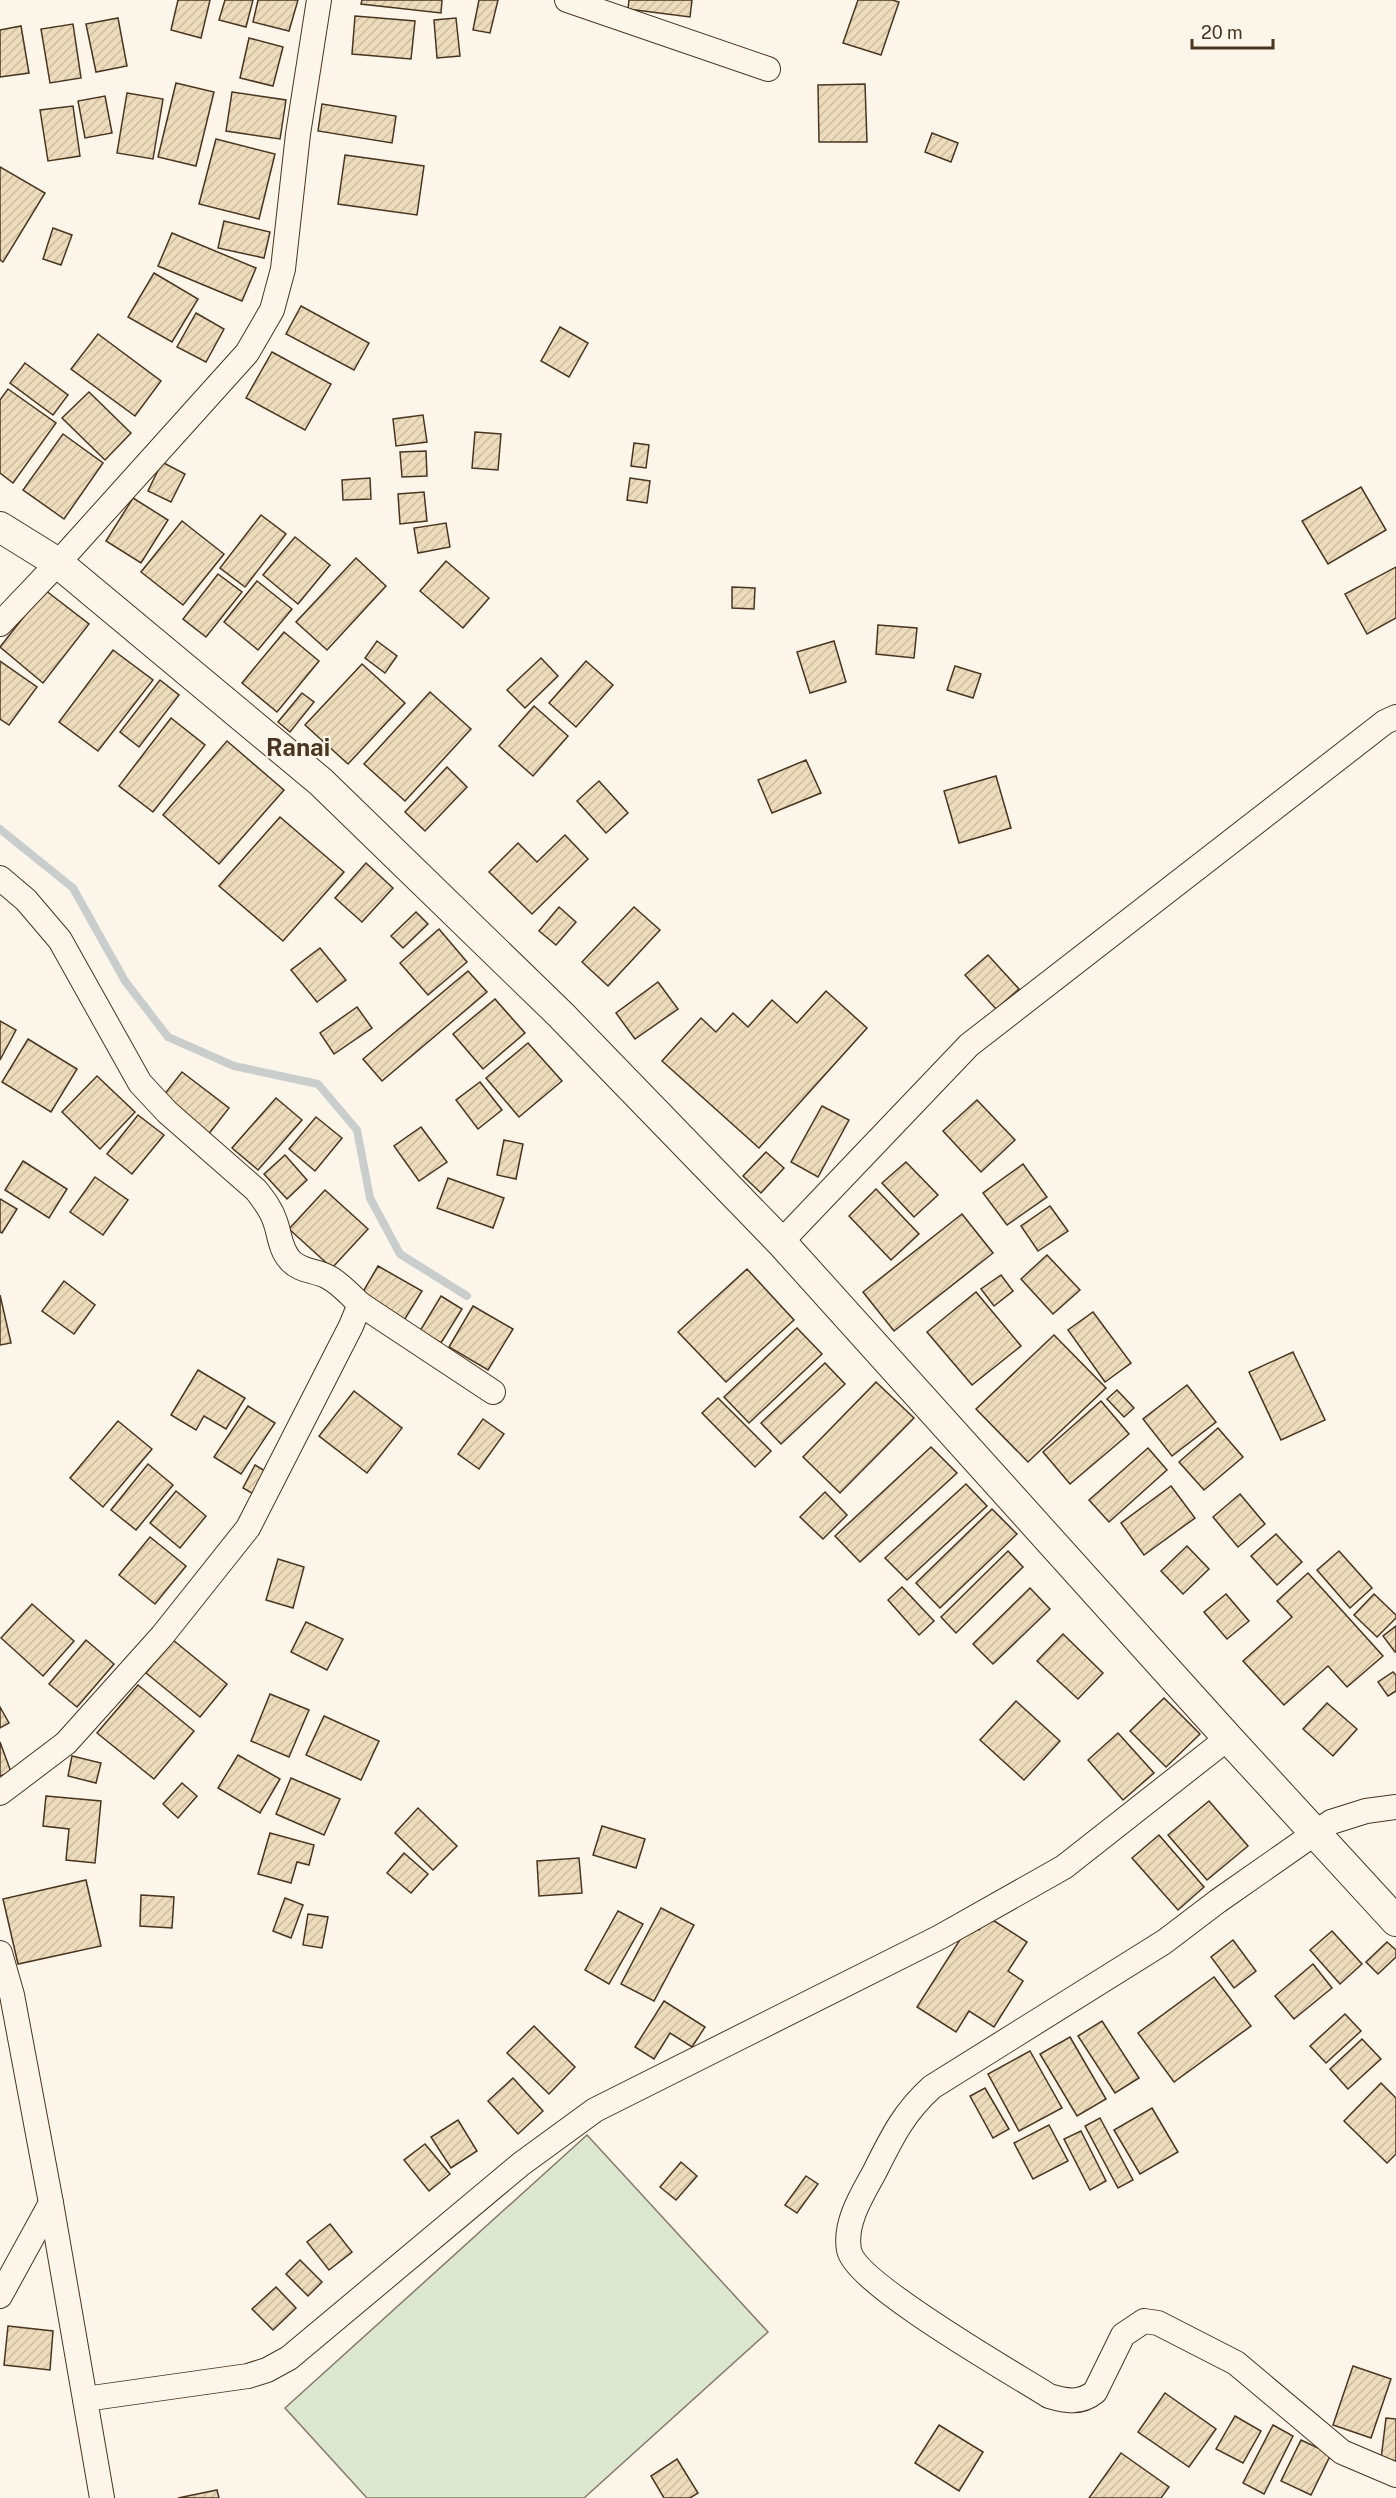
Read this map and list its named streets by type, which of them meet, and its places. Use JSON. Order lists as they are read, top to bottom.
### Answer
{
  "districts": ["Ranai"],
  "scale_bar": "20 m"
}
